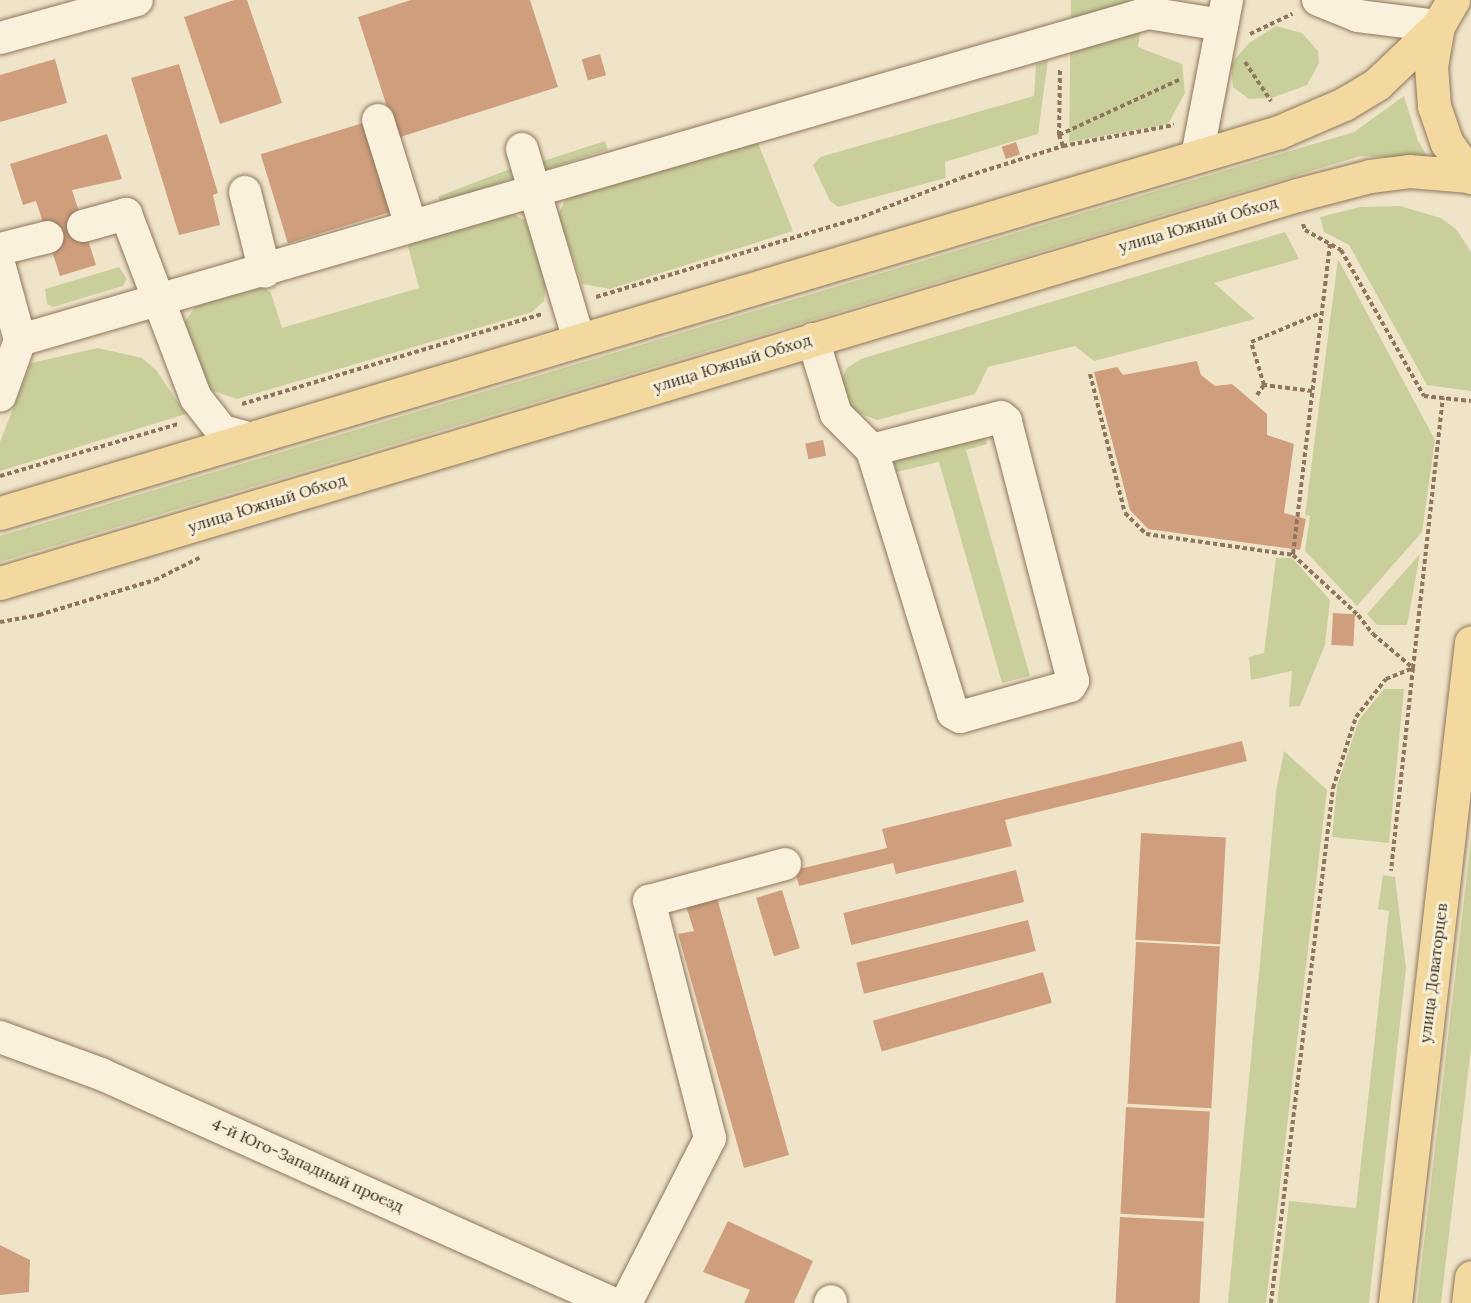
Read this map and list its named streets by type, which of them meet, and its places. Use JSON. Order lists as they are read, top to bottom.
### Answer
{
  "streets": {
    "main road": ["улица Южный Обход", "улица Доваторцев"],
    "lane": ["4-й Юго-Западный проезд"]
  }
}
